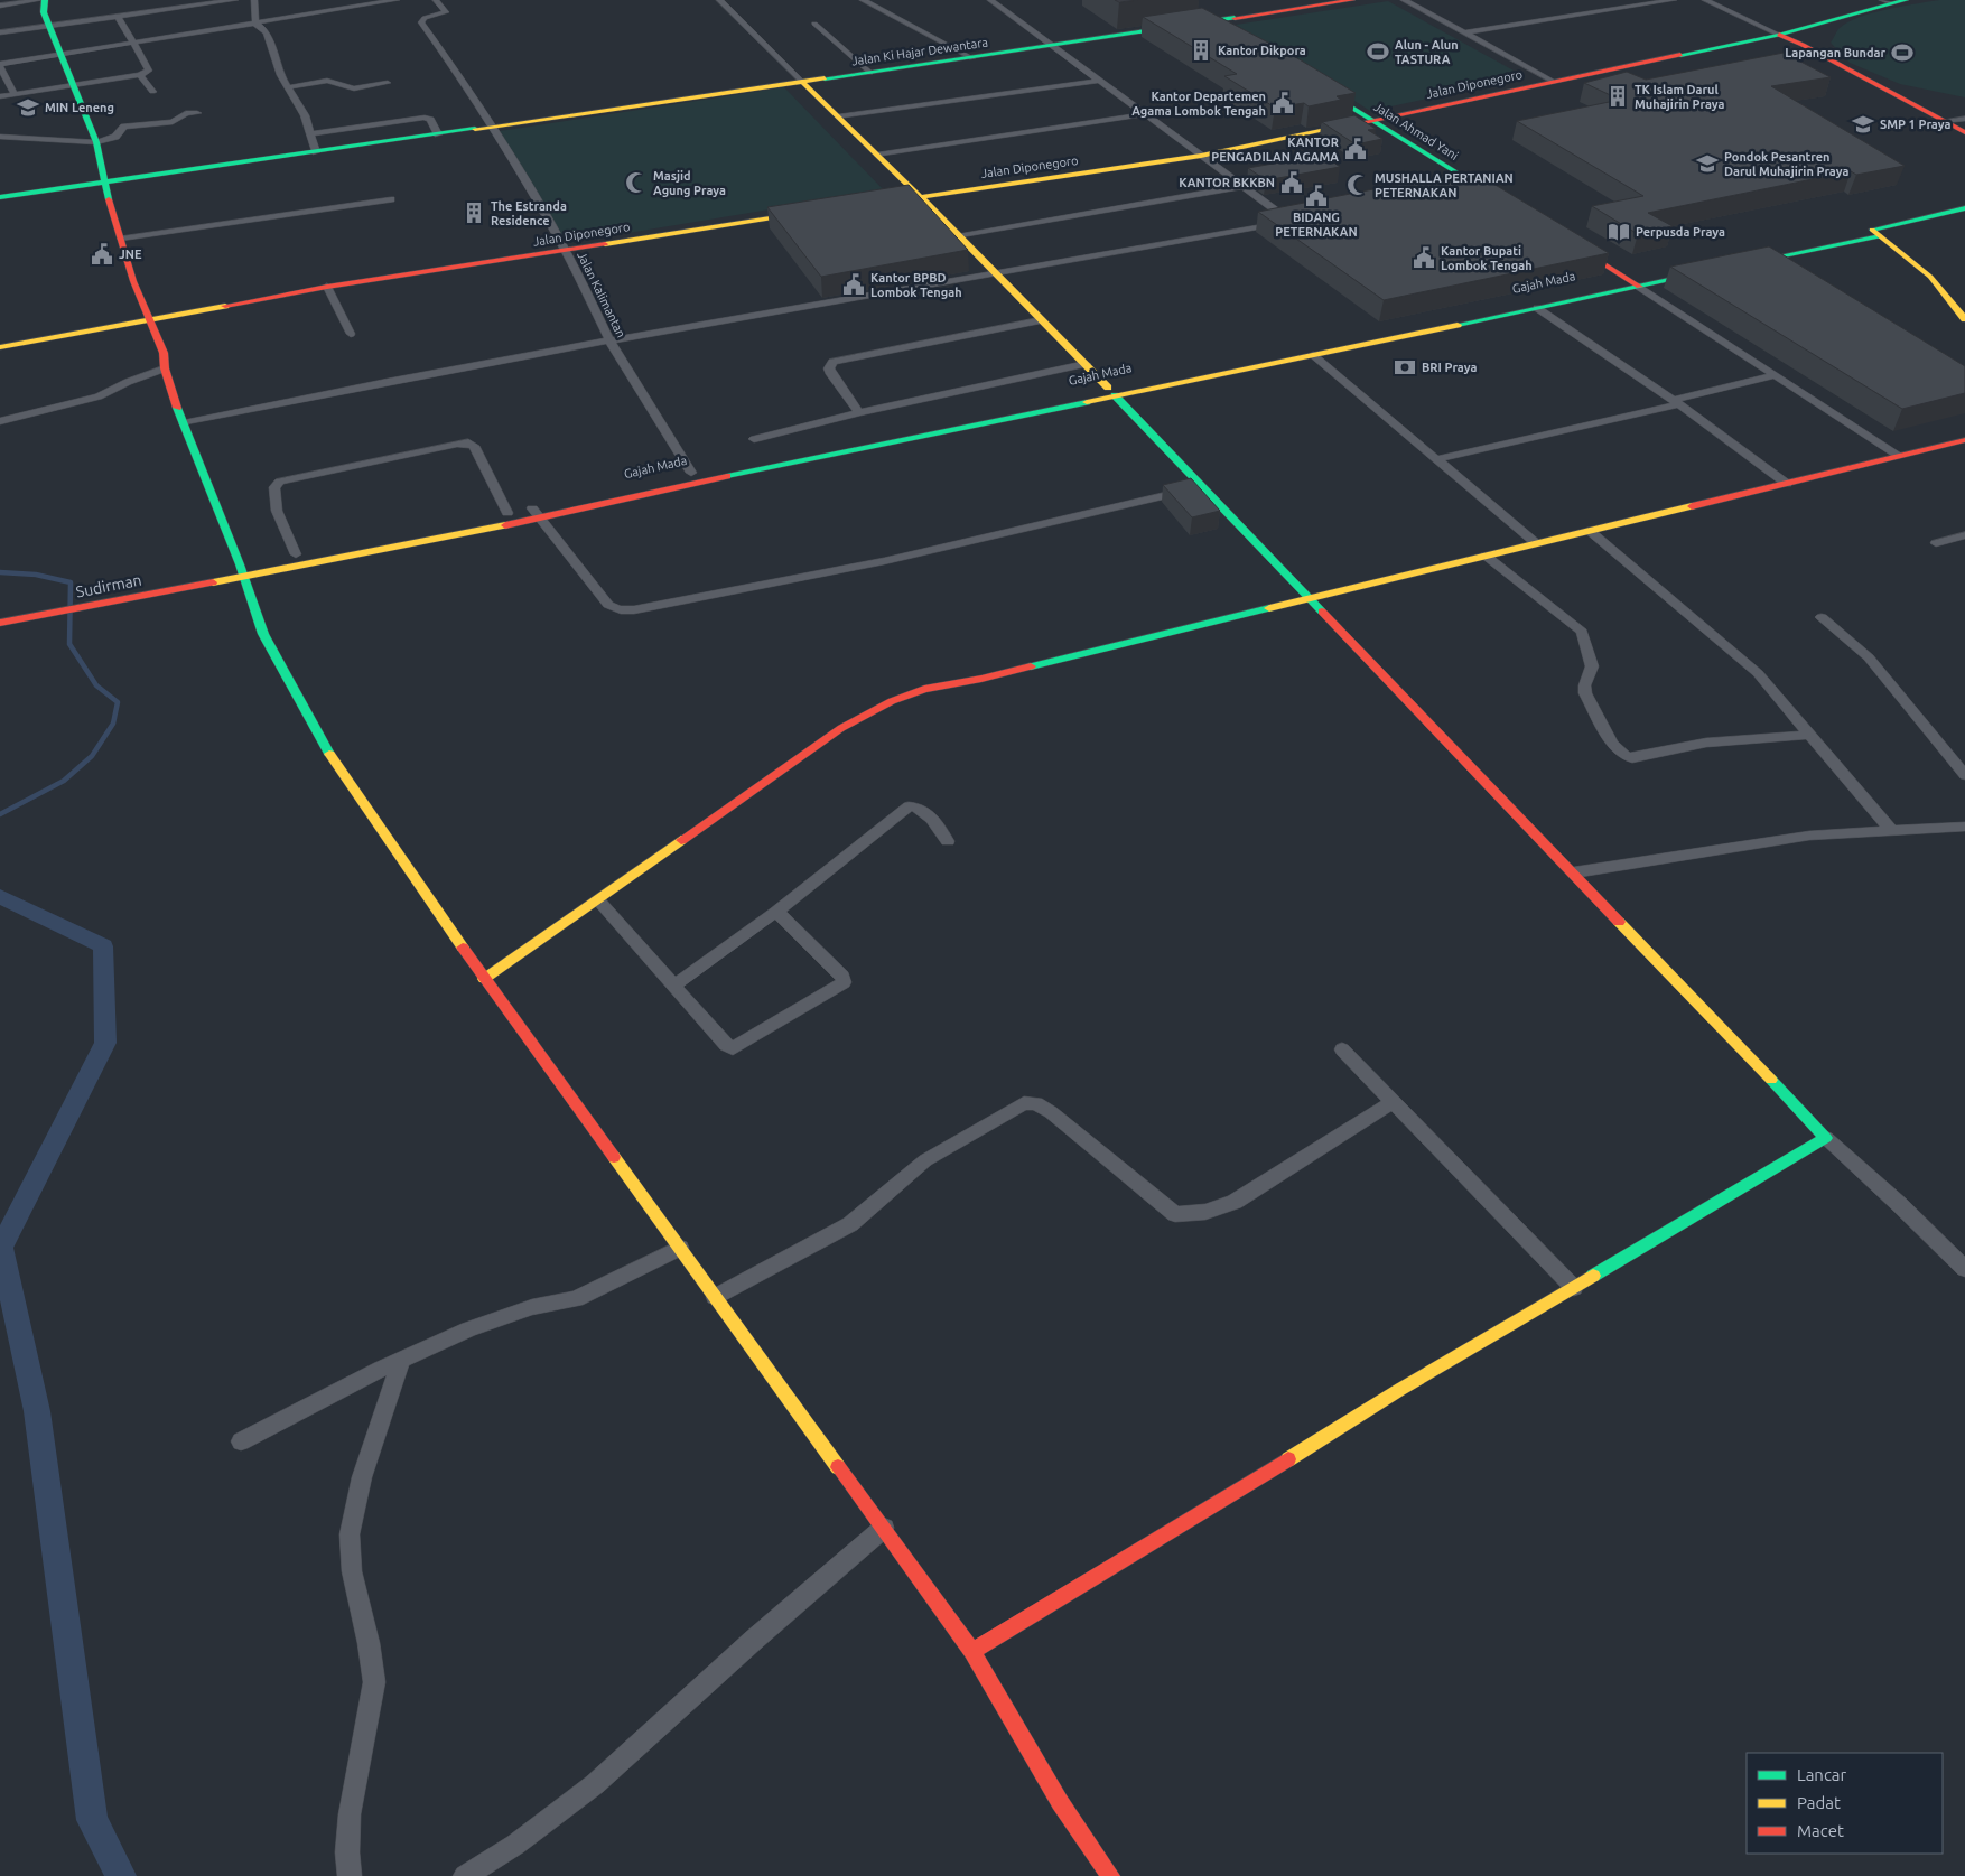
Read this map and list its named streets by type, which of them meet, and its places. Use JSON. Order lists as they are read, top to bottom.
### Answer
{
  "streets": {
    "main road": [
      "Jalan Ki Hajar Dewantara",
      "Jalan Diponegoro",
      "Jalan Ahmad Yani",
      "Gajah Mada",
      "Sudirman"
    ],
    "street": ["Jalan Kalimantan"]
  },
  "crossings": [
    ["Jalan Ki Hajar Dewantara", "Jalan Kalimantan"],
    ["Jalan Diponegoro", "Jalan Ahmad Yani"],
    ["Jalan Diponegoro", "Jalan Kalimantan"],
    ["Gajah Mada", "Jalan Kalimantan"],
    ["Gajah Mada", "Sudirman"]
  ],
  "places": {
    "building": ["Kantor Dikpora", "TK Islam Darul Muhajirin Praya", "The Estranda Residence"],
    "sports": ["Alun - Alun TASTURA", "Lapangan Bundar"],
    "public building": [
      "Kantor Departemen Agama Lombok Tengah",
      "KANTOR PENGADILAN AGAMA",
      "KANTOR BKKBN",
      "BIDANG PETERNAKAN",
      "JNE",
      "Kantor Bupati Lombok Tengah",
      "Kantor BPBD Lombok Tengah"
    ],
    "school or university": ["MIN Leneng", "SMP 1 Praya", "Pondok Pesantren Darul Muhajirin Praya"],
    "mosque": ["Masjid Agung Praya", "MUSHALLA PERTANIAN PETERNAKAN"],
    "library": ["Perpusda Praya"],
    "bank": ["BRI Praya"]
  },
  "legend": ["Lancar", "Padat", "Macet"]
}
